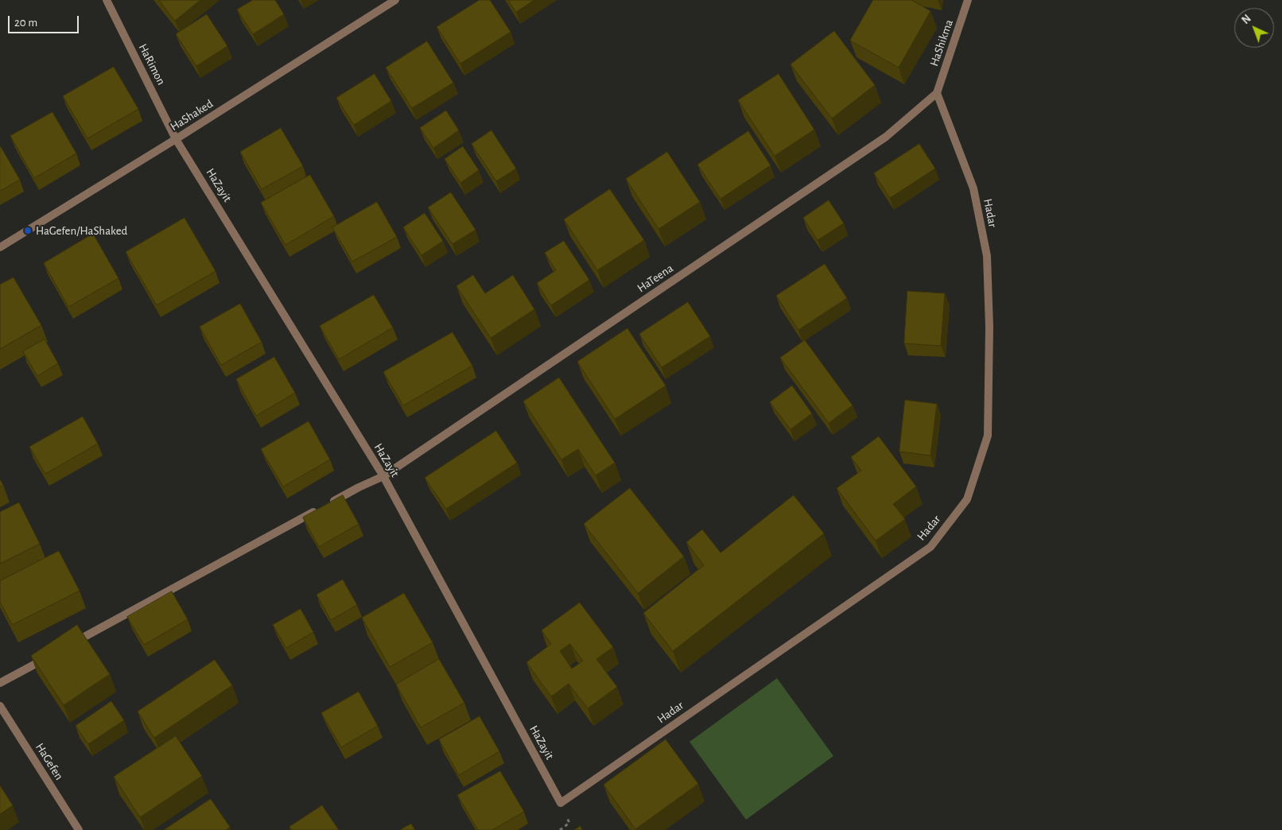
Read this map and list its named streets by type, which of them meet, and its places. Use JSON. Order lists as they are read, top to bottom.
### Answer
{
  "streets": {
    "street": [
      "HaShikma",
      "HaRimon",
      "HaShaked",
      "HaZayit",
      "Hadar",
      "HaTeena",
      "HaGefen"
    ]
  },
  "crossings": [
    ["HaShikma", "Hadar"],
    ["HaShikma", "HaTeena"],
    ["HaRimon", "HaShaked"],
    ["HaRimon", "HaZayit"],
    ["HaShaked", "HaZayit"],
    ["HaZayit", "Hadar"],
    ["HaZayit", "HaTeena"],
    ["Hadar", "HaTeena"]
  ],
  "places": ["HaGefen/HaShaked"],
  "scale_bar": "20 m",
  "north": "top left"
}
